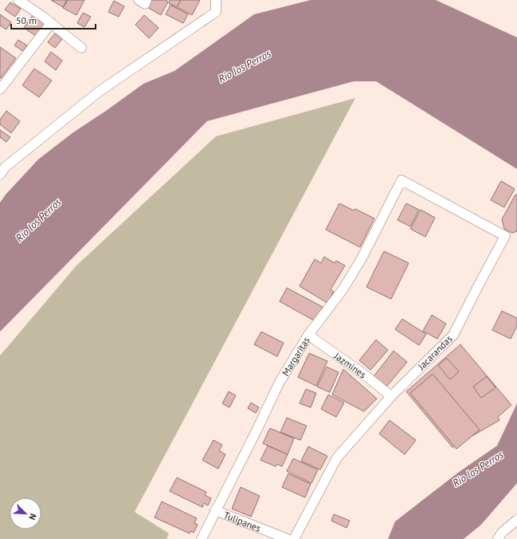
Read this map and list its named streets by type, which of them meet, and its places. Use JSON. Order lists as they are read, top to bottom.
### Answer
{
  "streets": {
    "street": [
      "Jacarandas",
      "Margaritas",
      "Jazmines",
      "Tulipanes"
    ]
  },
  "crossings": [
    ["Jacarandas", "Margaritas"],
    ["Jacarandas", "Jazmines"],
    ["Margaritas", "Jazmines"],
    ["Margaritas", "Tulipanes"]
  ],
  "water": ["Rio los Perros"],
  "scale_bar": "50 m",
  "north": "bottom right"
}
